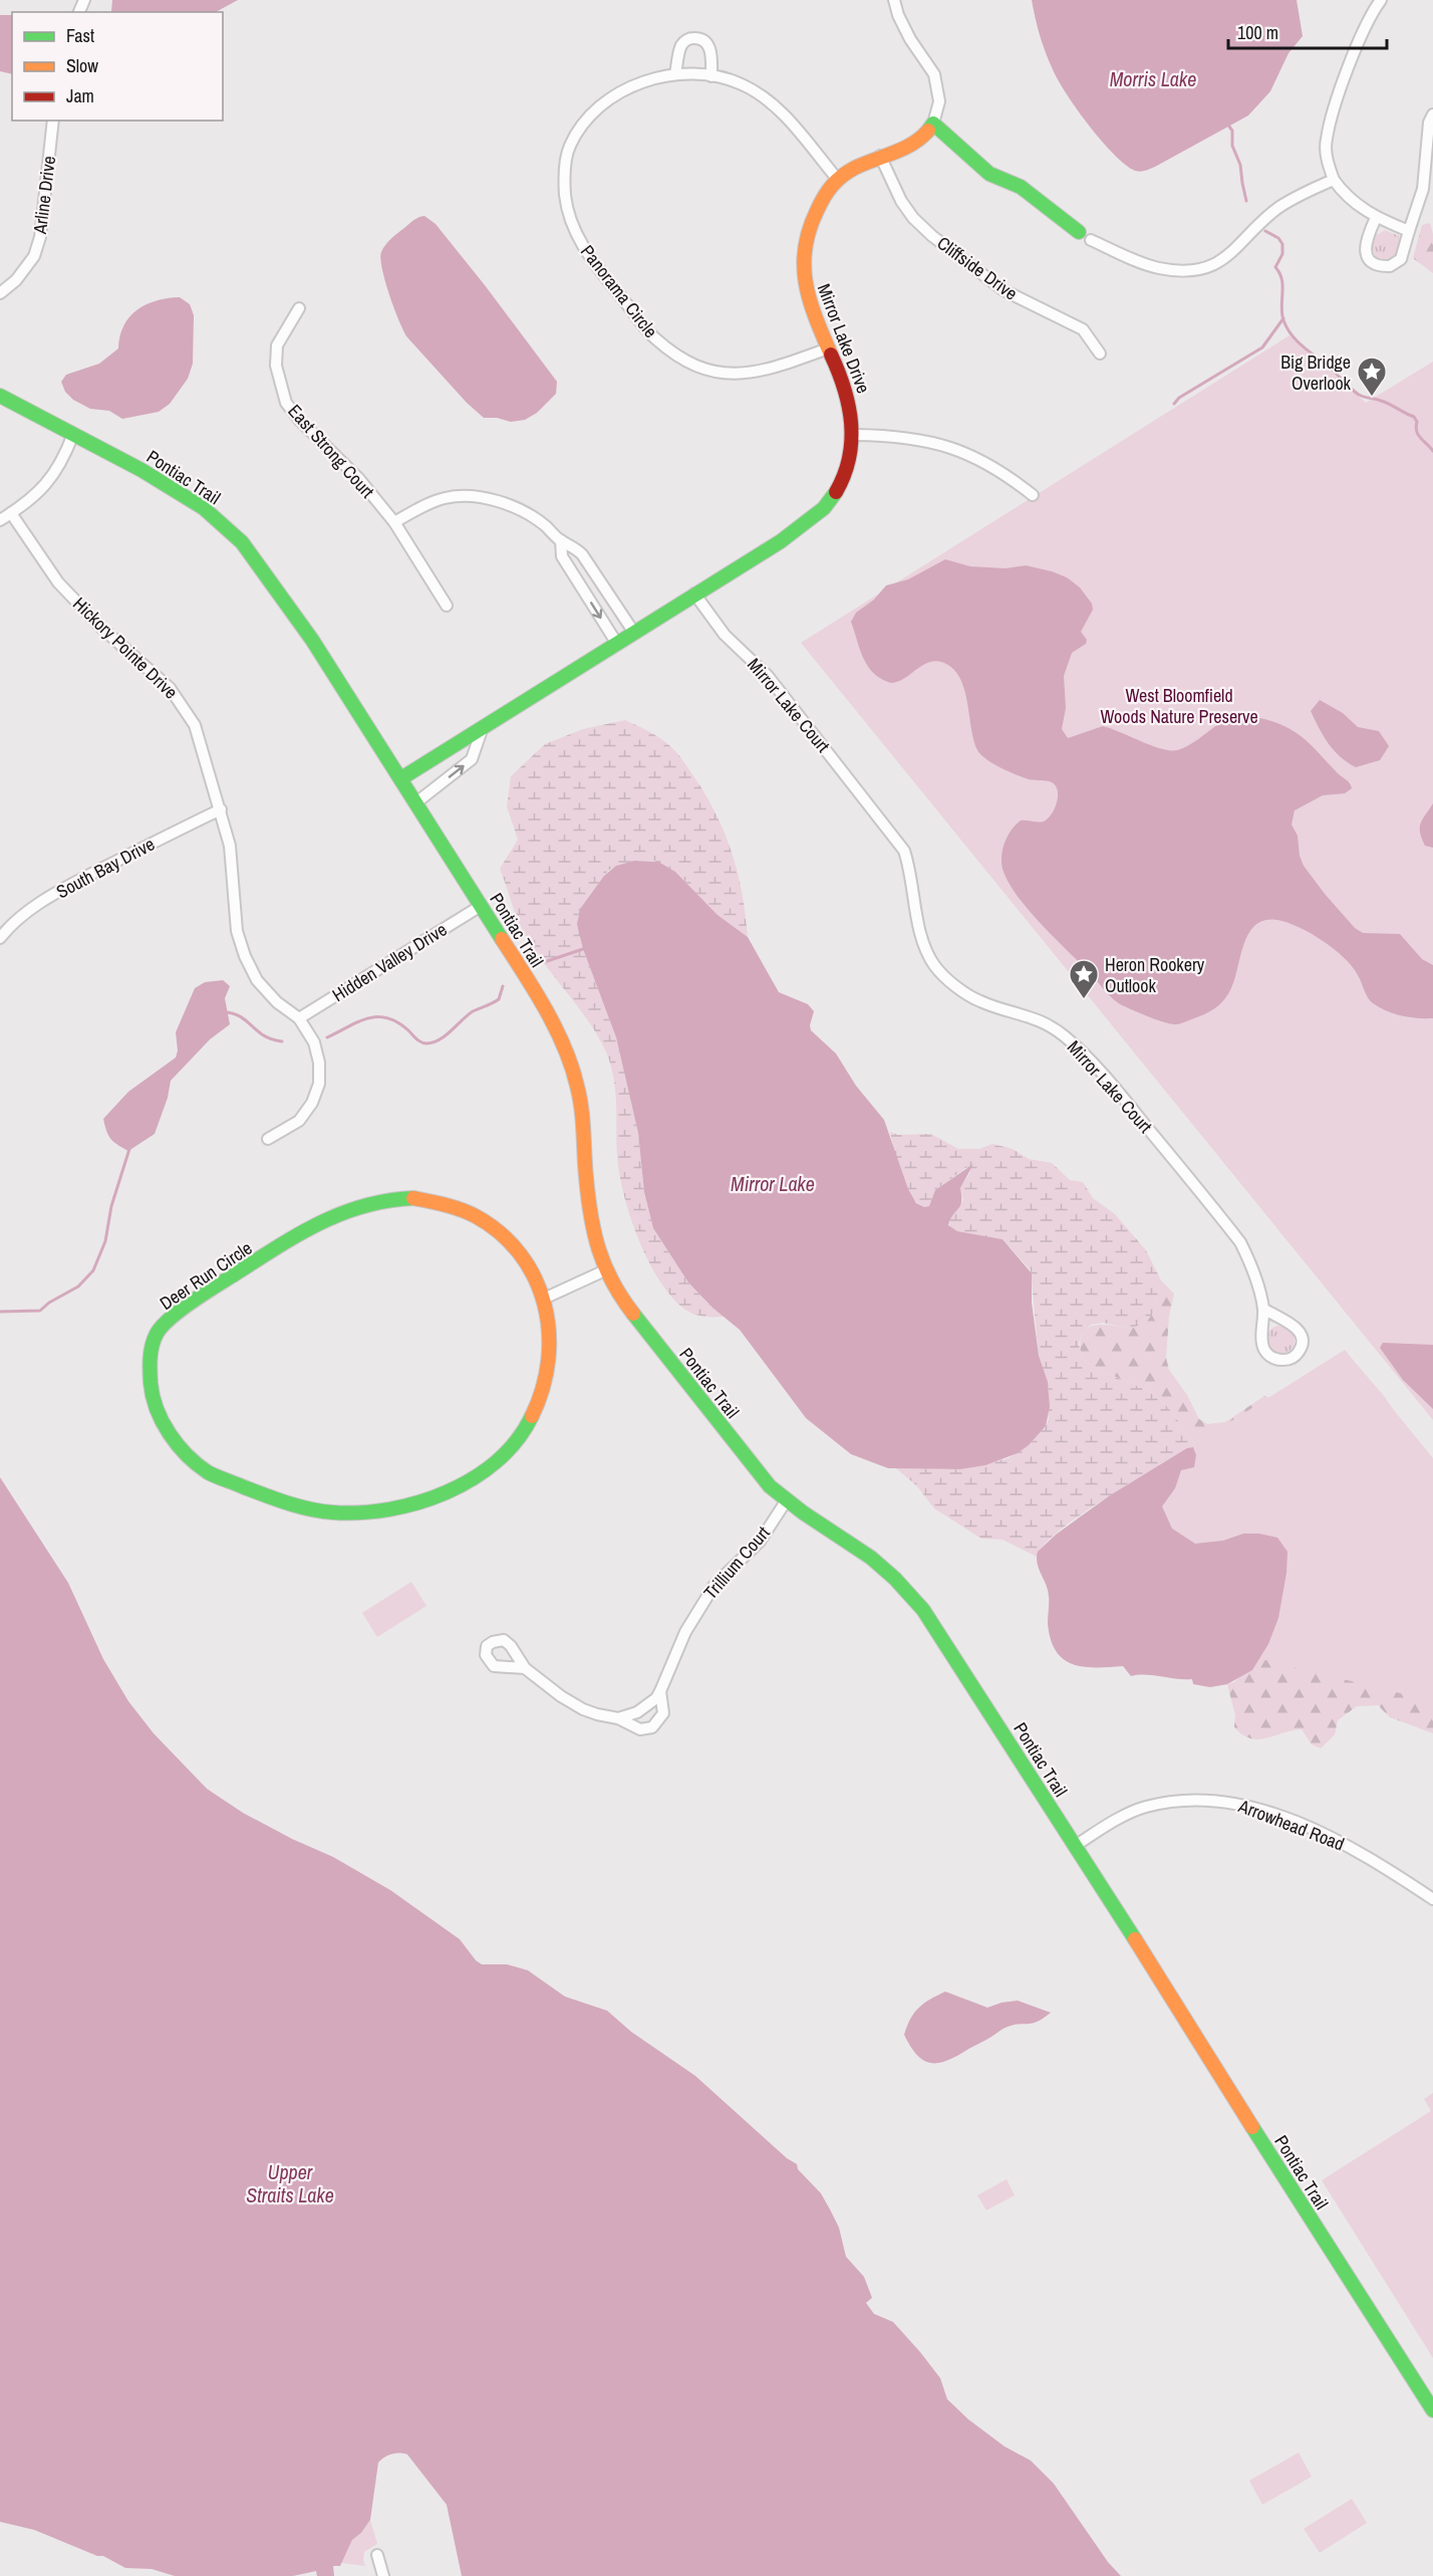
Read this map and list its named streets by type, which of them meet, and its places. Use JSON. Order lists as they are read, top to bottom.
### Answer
{
  "streets": {
    "main road": ["Mirror Lake Drive", "Pontiac Trail", "Deer Run Circle"],
    "street": [
      "Arline Drive",
      "Cliffside Drive",
      "Panorama Circle",
      "East Strong Court",
      "Hickory Pointe Drive",
      "Mirror Lake Court",
      "South Bay Drive",
      "Hidden Valley Drive",
      "Trillium Court",
      "Arrowhead Road"
    ]
  },
  "crossings": [
    ["Cliffside Drive", "Mirror Lake Drive"],
    ["Panorama Circle", "Mirror Lake Drive"],
    ["Mirror Lake Drive", "Pontiac Trail"],
    ["Mirror Lake Drive", "Mirror Lake Court"],
    ["Pontiac Trail", "Hidden Valley Drive"],
    ["Pontiac Trail", "Trillium Court"],
    ["Pontiac Trail", "Arrowhead Road"],
    ["Hickory Pointe Drive", "South Bay Drive"],
    ["Hickory Pointe Drive", "Hidden Valley Drive"]
  ],
  "water": ["Morris Lake", "Mirror Lake", "Upper Straits Lake"],
  "parks": ["West Bloomfield Woods Nature Preserve"],
  "places": {
    "place": ["Big Bridge Overlook", "Heron Rookery Outlook"]
  },
  "legend": ["Fast", "Slow", "Jam"],
  "scale_bar": "100 m"
}
